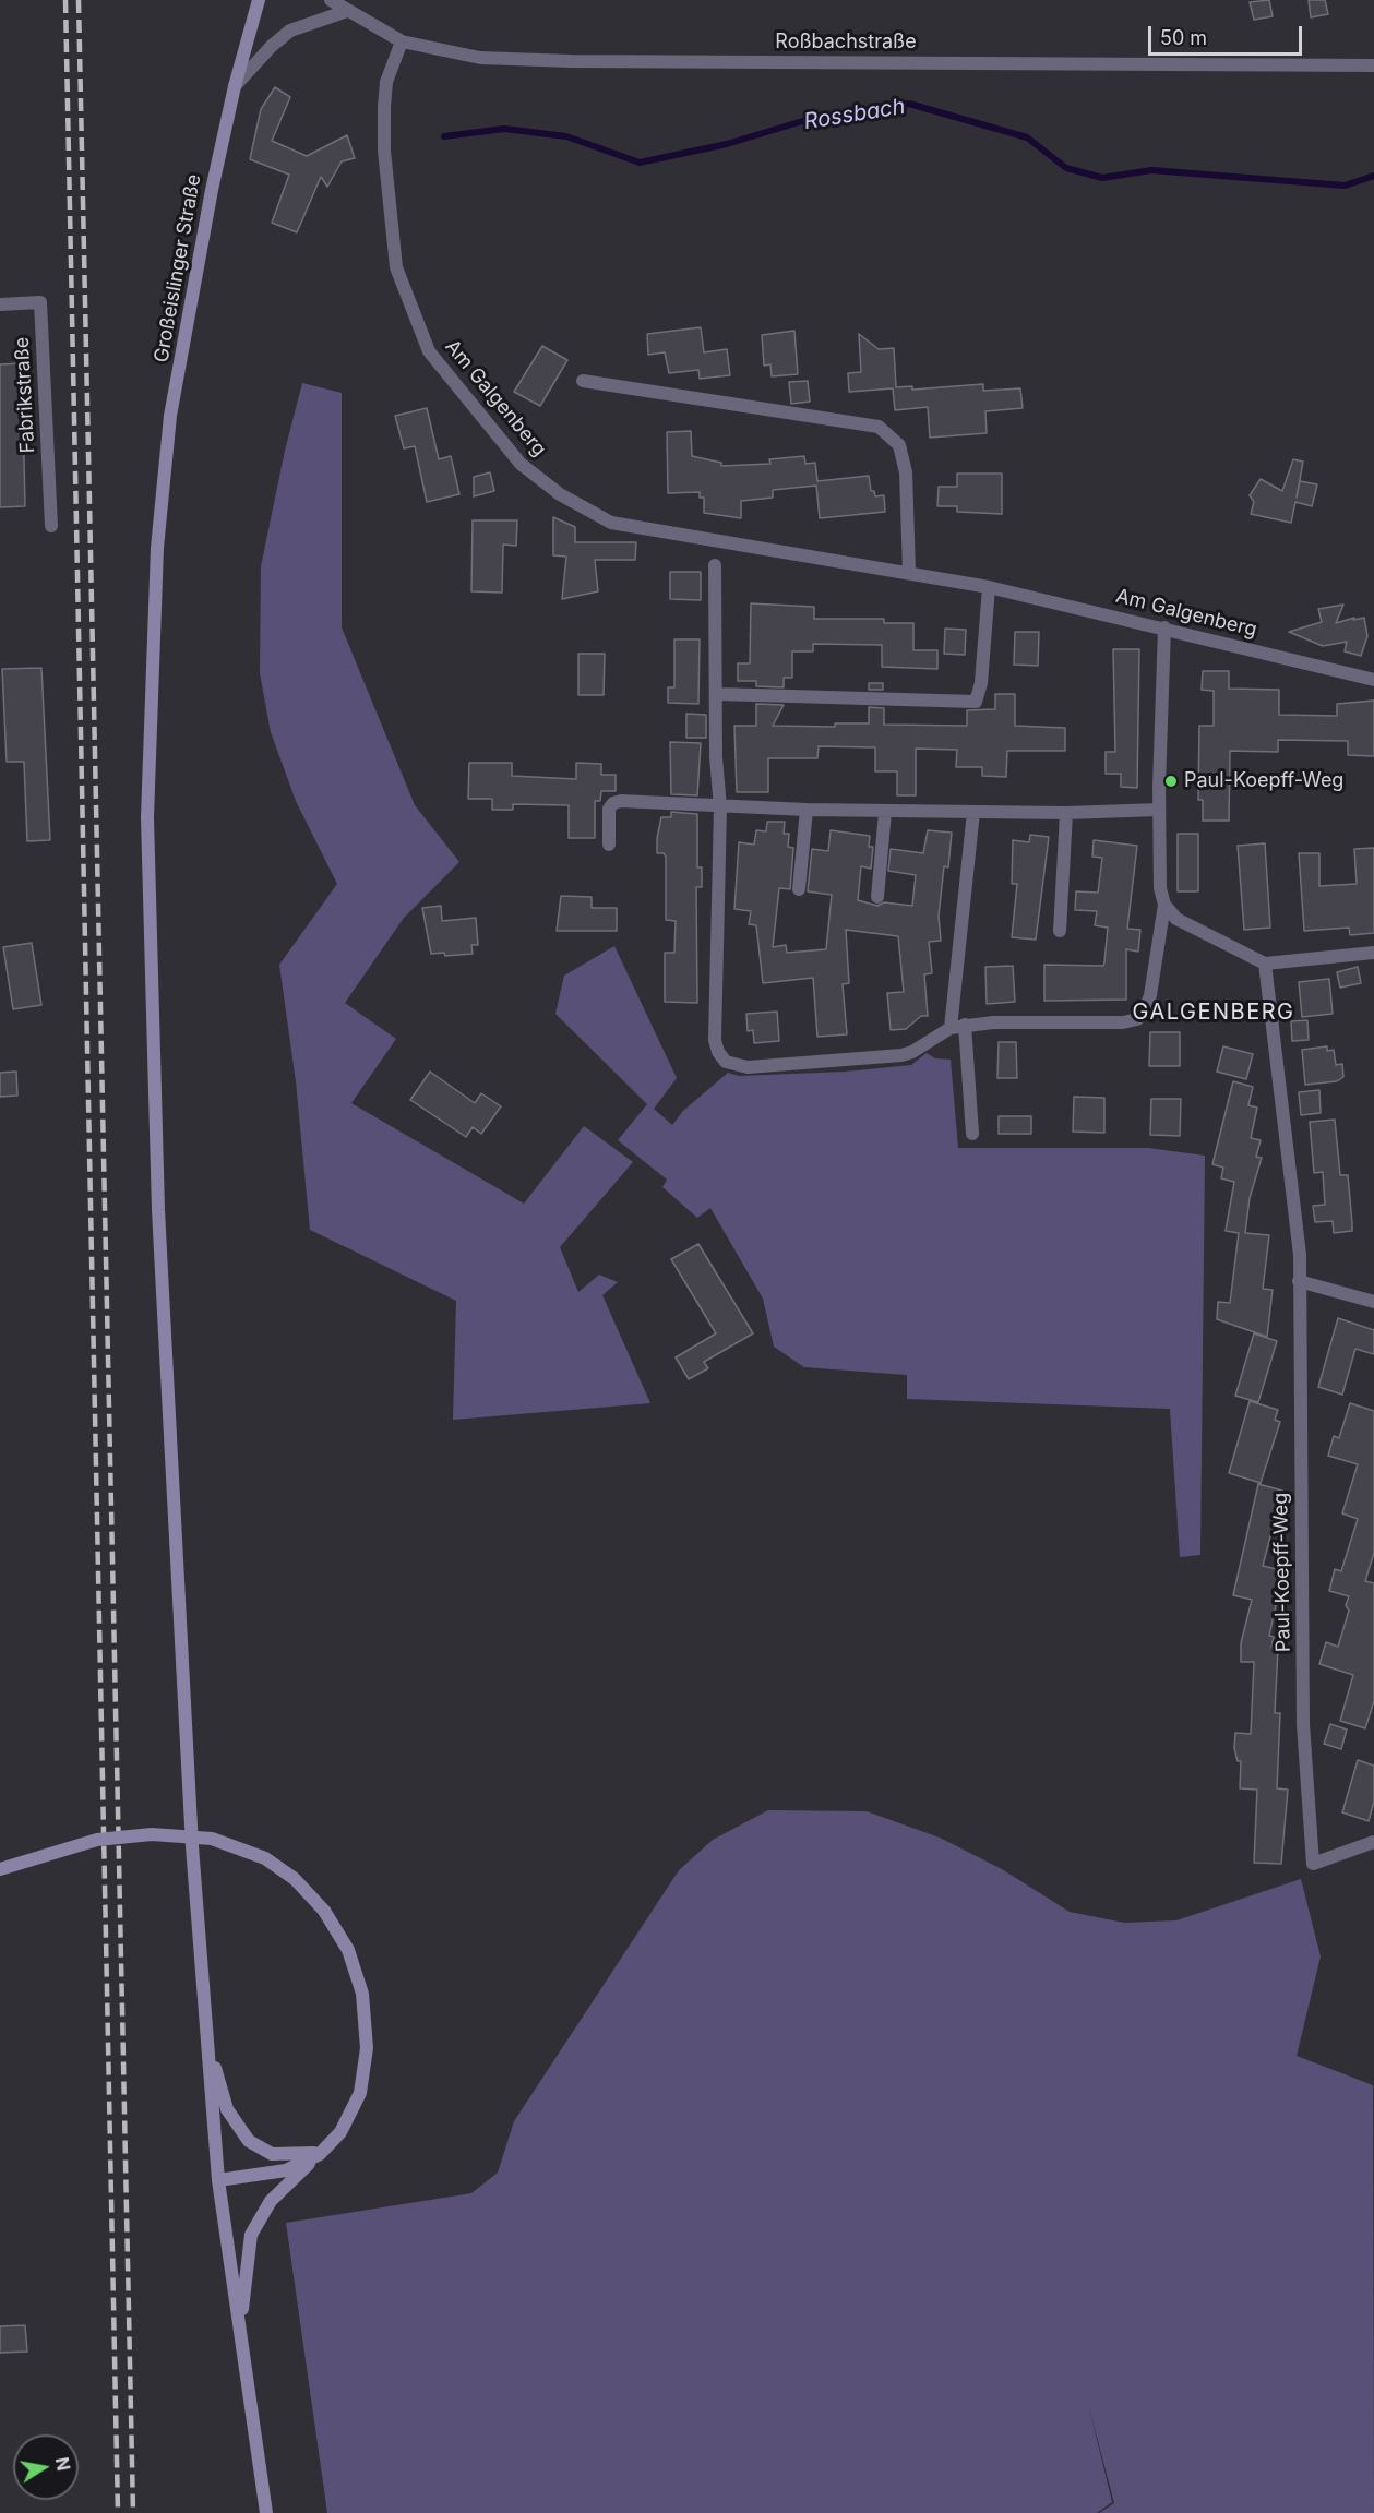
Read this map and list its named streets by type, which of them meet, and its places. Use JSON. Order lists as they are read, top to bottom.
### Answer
{
  "streets": {
    "main road": ["Großeislinger Straße"],
    "street": [
      "Roßbachstraße",
      "Fabrikstraße",
      "Am Galgenberg",
      "Paul-Koepff-Weg"
    ]
  },
  "crossings": [
    ["Roßbachstraße", "Am Galgenberg"]
  ],
  "districts": ["GALGENBERG"],
  "water": ["Rossbach"],
  "places": ["Paul-Koepff-Weg"],
  "scale_bar": "50 m",
  "north": "right"
}
